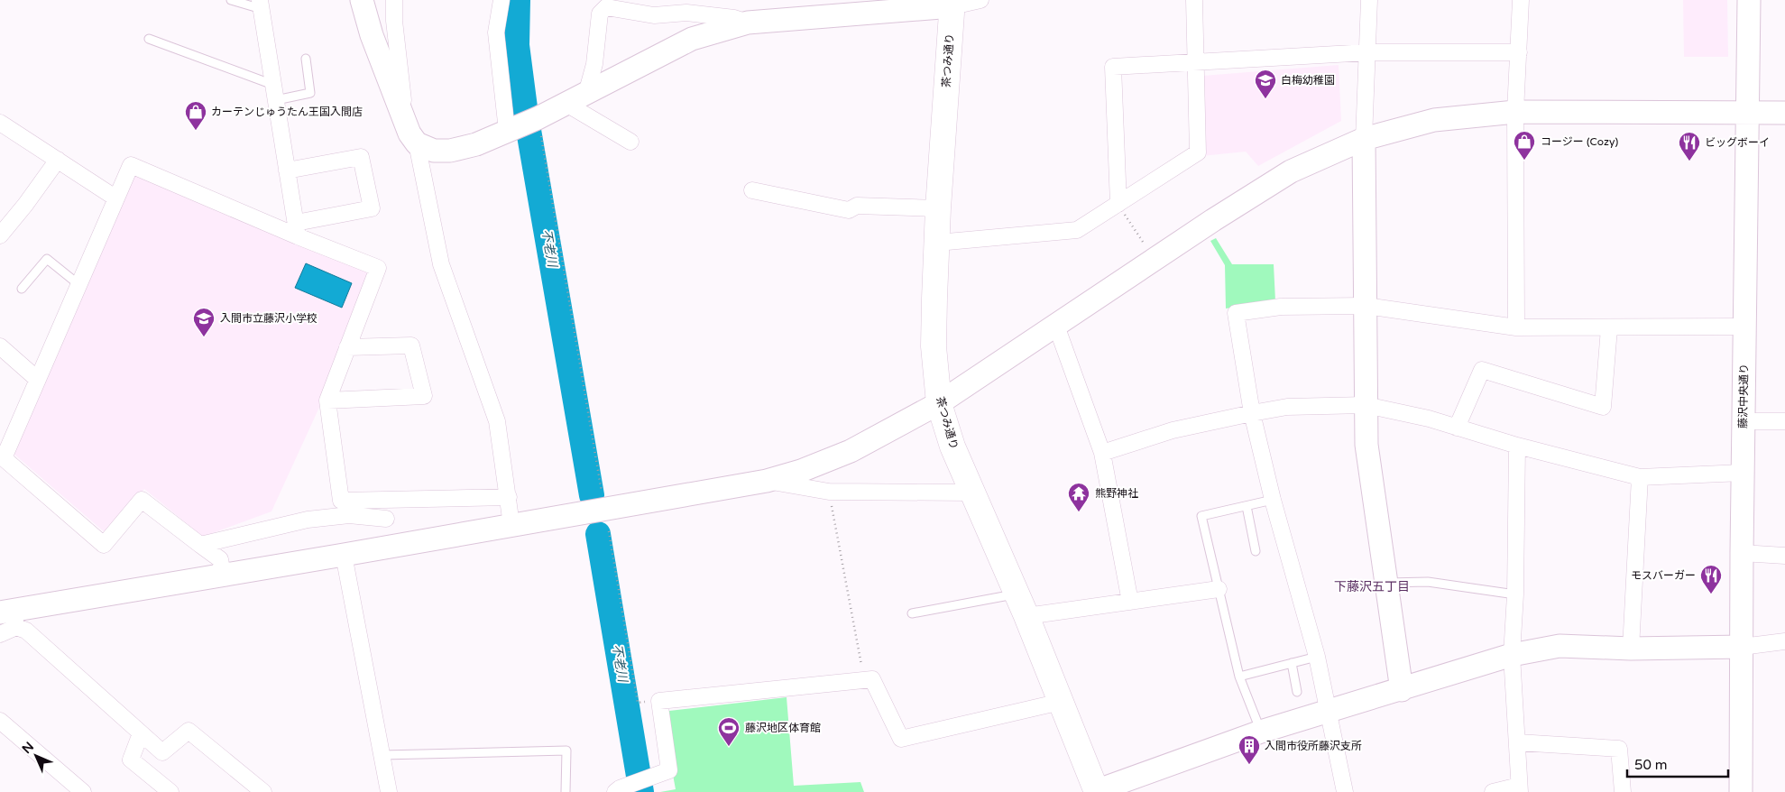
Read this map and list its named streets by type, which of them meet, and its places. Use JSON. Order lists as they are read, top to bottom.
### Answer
{
  "streets": {
    "main road": ["茶つみ通り"],
    "street": ["藤沢中央通り"]
  },
  "districts": ["下藤沢五丁目"],
  "water": ["不老川"],
  "places": {
    "school or university": ["白梅幼稚園", "入間市立藤沢小学校"],
    "shop": ["カーテンじゅうたん王国入間店", "コージー (Cozy)"],
    "restaurant": ["ビッグボーイ", "モスバーガー"],
    "temple": ["熊野神社"],
    "sports": ["藤沢地区体育館"],
    "building": ["入間市役所藤沢支所"]
  },
  "scale_bar": "50 m",
  "north": "top left"
}
